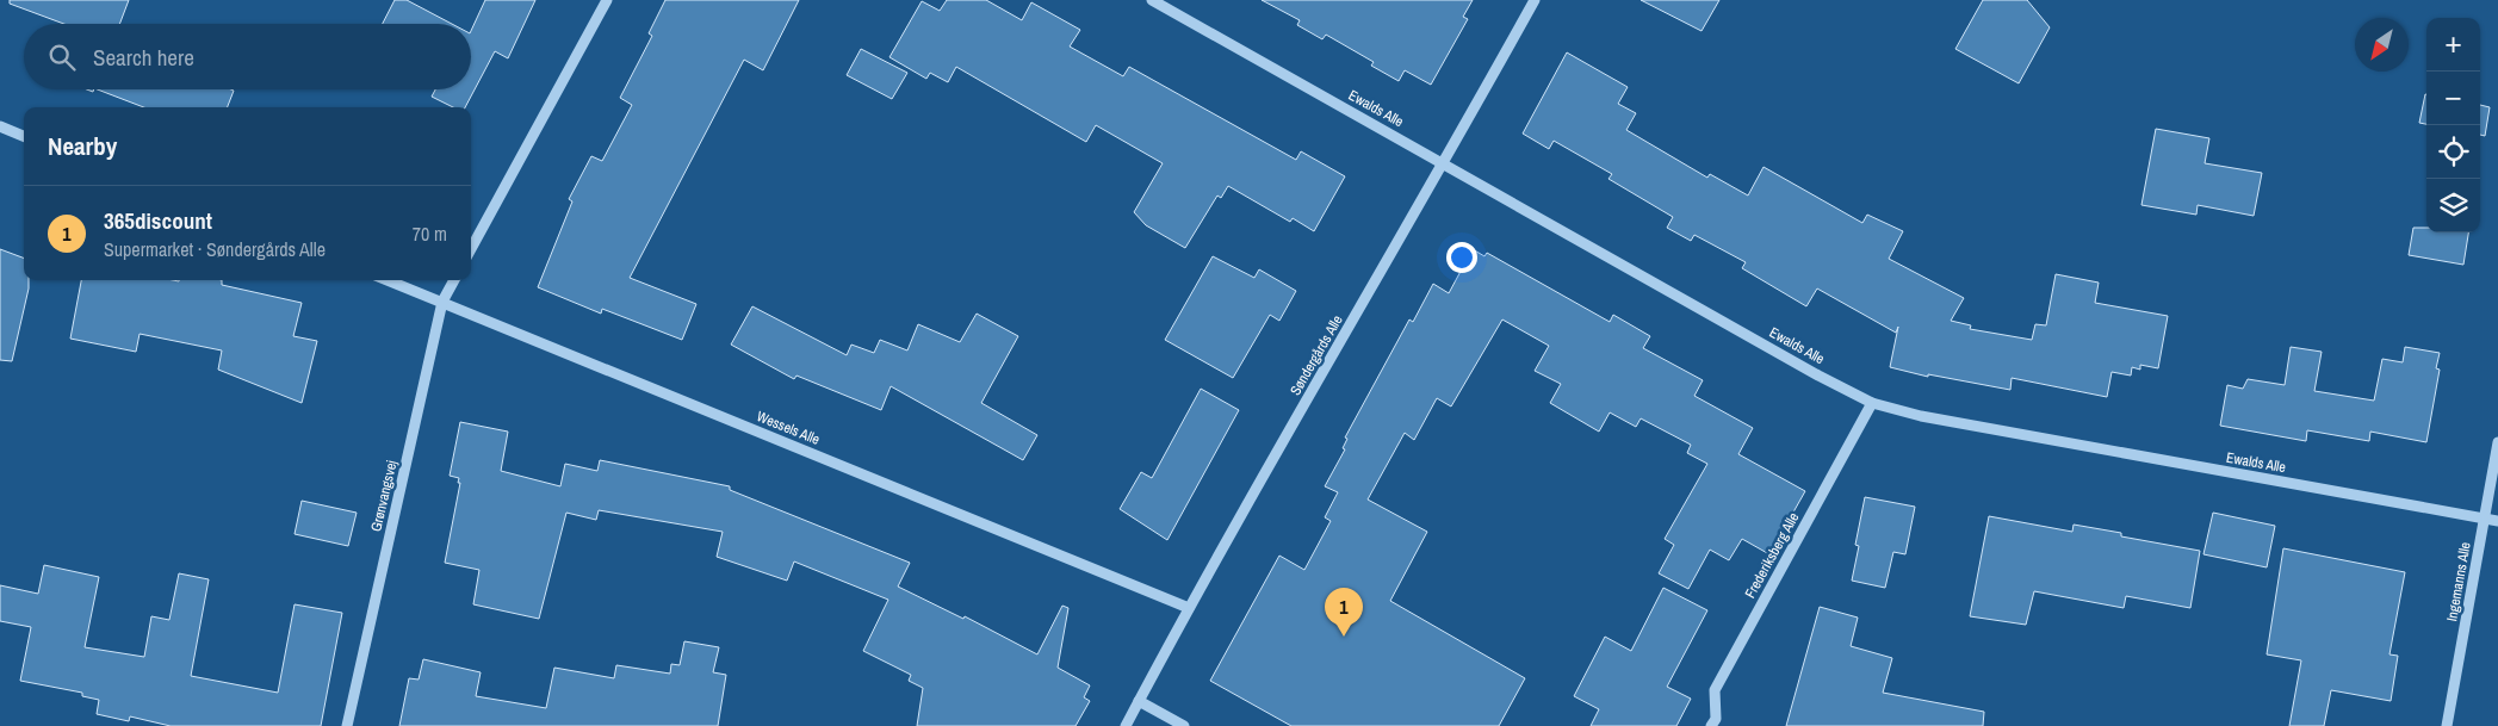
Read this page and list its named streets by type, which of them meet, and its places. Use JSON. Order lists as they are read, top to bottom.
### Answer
{
  "streets": {
    "street": [
      "Ewalds Alle",
      "Søndergårds Alle",
      "Wessels Alle",
      "Grønvangsvej",
      "Frederiksberg Alle",
      "Ingemanns Alle"
    ]
  },
  "crossings": [
    ["Ewalds Alle", "Søndergårds Alle"],
    ["Ewalds Alle", "Frederiksberg Alle"],
    ["Ewalds Alle", "Ingemanns Alle"],
    ["Søndergårds Alle", "Wessels Alle"],
    ["Wessels Alle", "Grønvangsvej"]
  ],
  "north": "bottom left",
  "page": {
    "map_buttons": ["+", "−"],
    "search": "Search here",
    "heading": "Nearby",
    "list": [
      {
        "mark": "1",
        "name": "365discount",
        "note": "Supermarket · Søndergårds Alle",
        "value": "70 m"
      }
    ],
    "pins": "1"
  }
}
